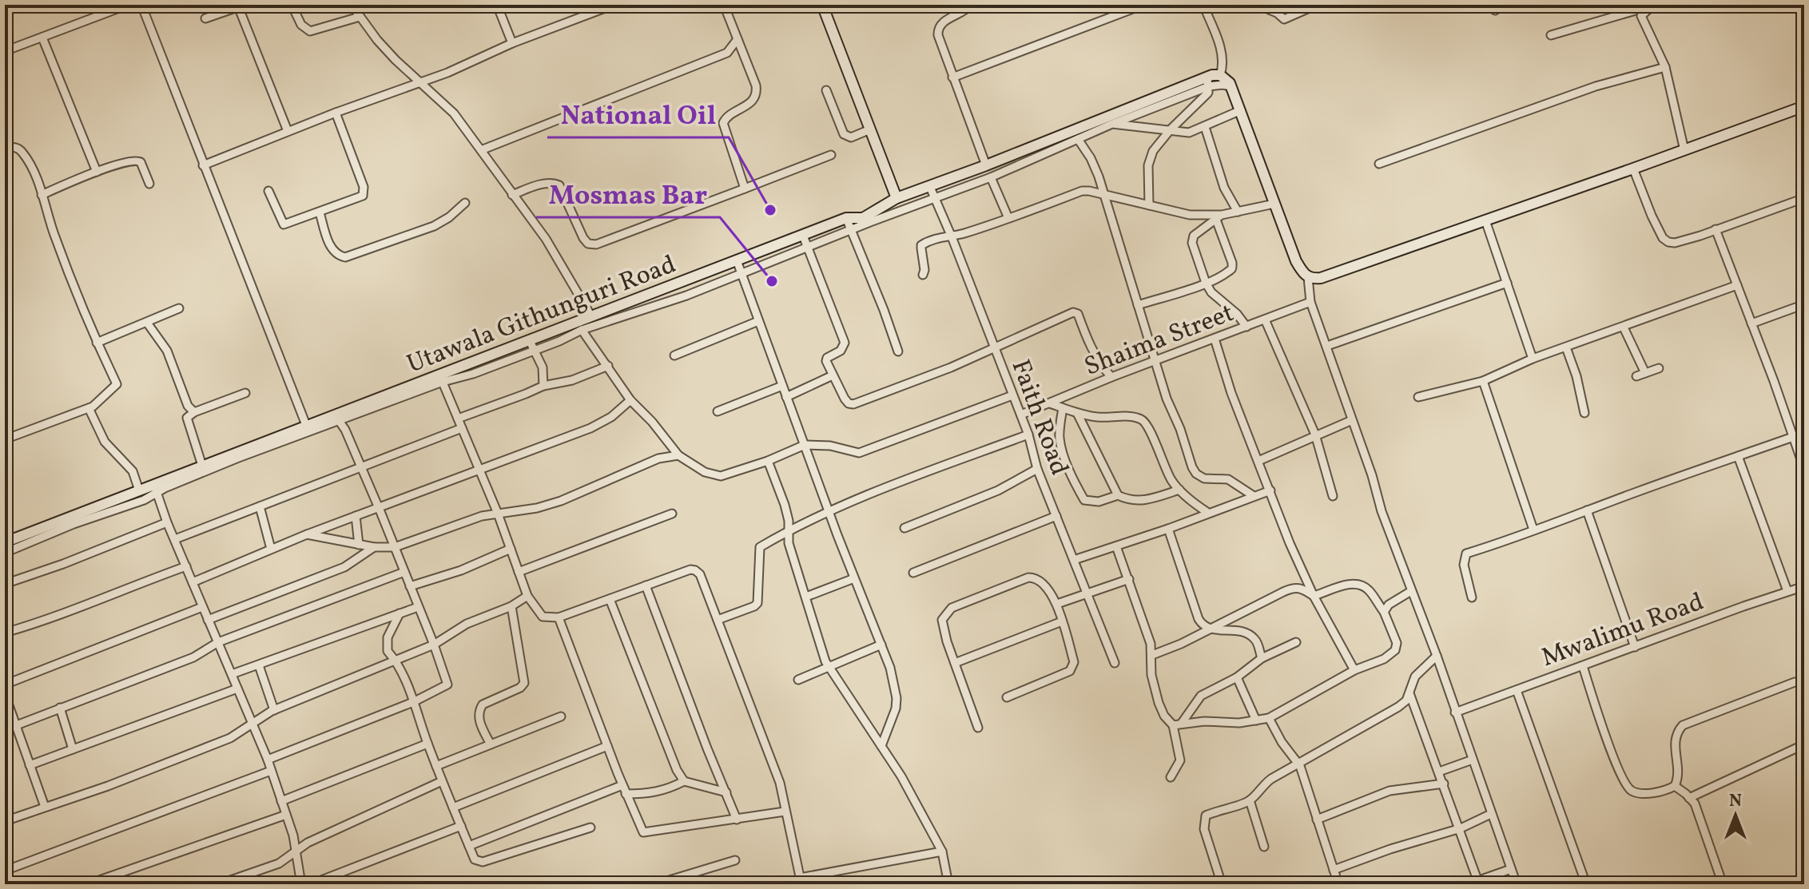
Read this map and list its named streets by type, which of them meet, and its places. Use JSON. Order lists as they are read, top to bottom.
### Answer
{
  "streets": {
    "street": [
      "Utawala Githunguri Road",
      "Shaima Street",
      "Faith Road",
      "Mwalimu Road"
    ]
  },
  "crossings": [
    ["Utawala Githunguri Road", "Faith Road"],
    ["Shaima Street", "Faith Road"]
  ],
  "places": ["National Oil", "Mosmas Bar"],
  "north": "top"
}
